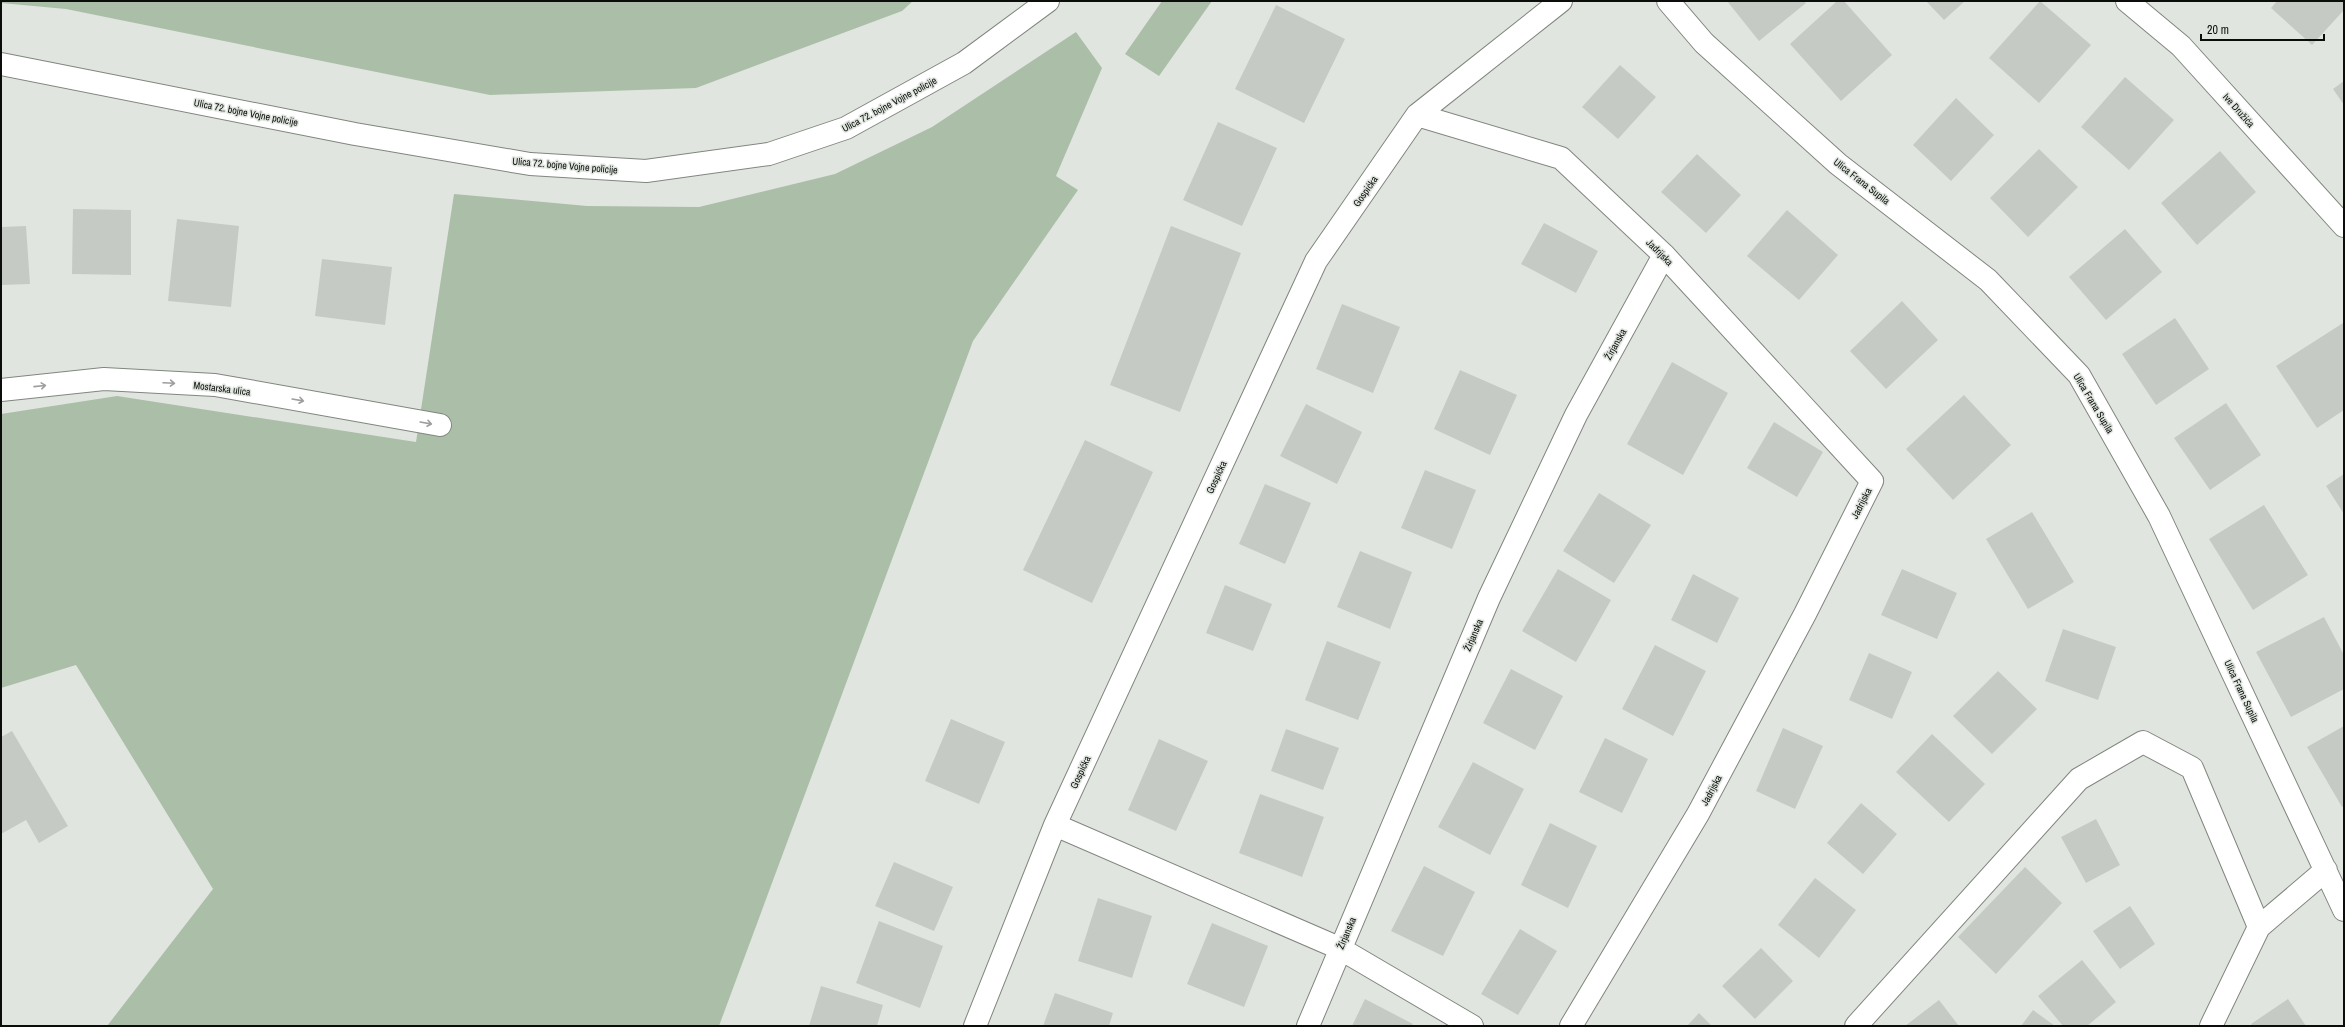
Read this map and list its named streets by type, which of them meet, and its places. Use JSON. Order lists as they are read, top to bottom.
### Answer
{
  "streets": {
    "street": [
      "Ulica 72. bojne Vojne policije",
      "Ive Družića",
      "Ulica Frana Supila",
      "Gospićka",
      "Jadrijska",
      "Žirjanska",
      "Mostarska ulica"
    ]
  },
  "crossings": [
    ["Gospićka", "Jadrijska"],
    ["Jadrijska", "Žirjanska"]
  ],
  "one_way": ["Mostarska ulica"],
  "scale_bar": "20 m"
}
